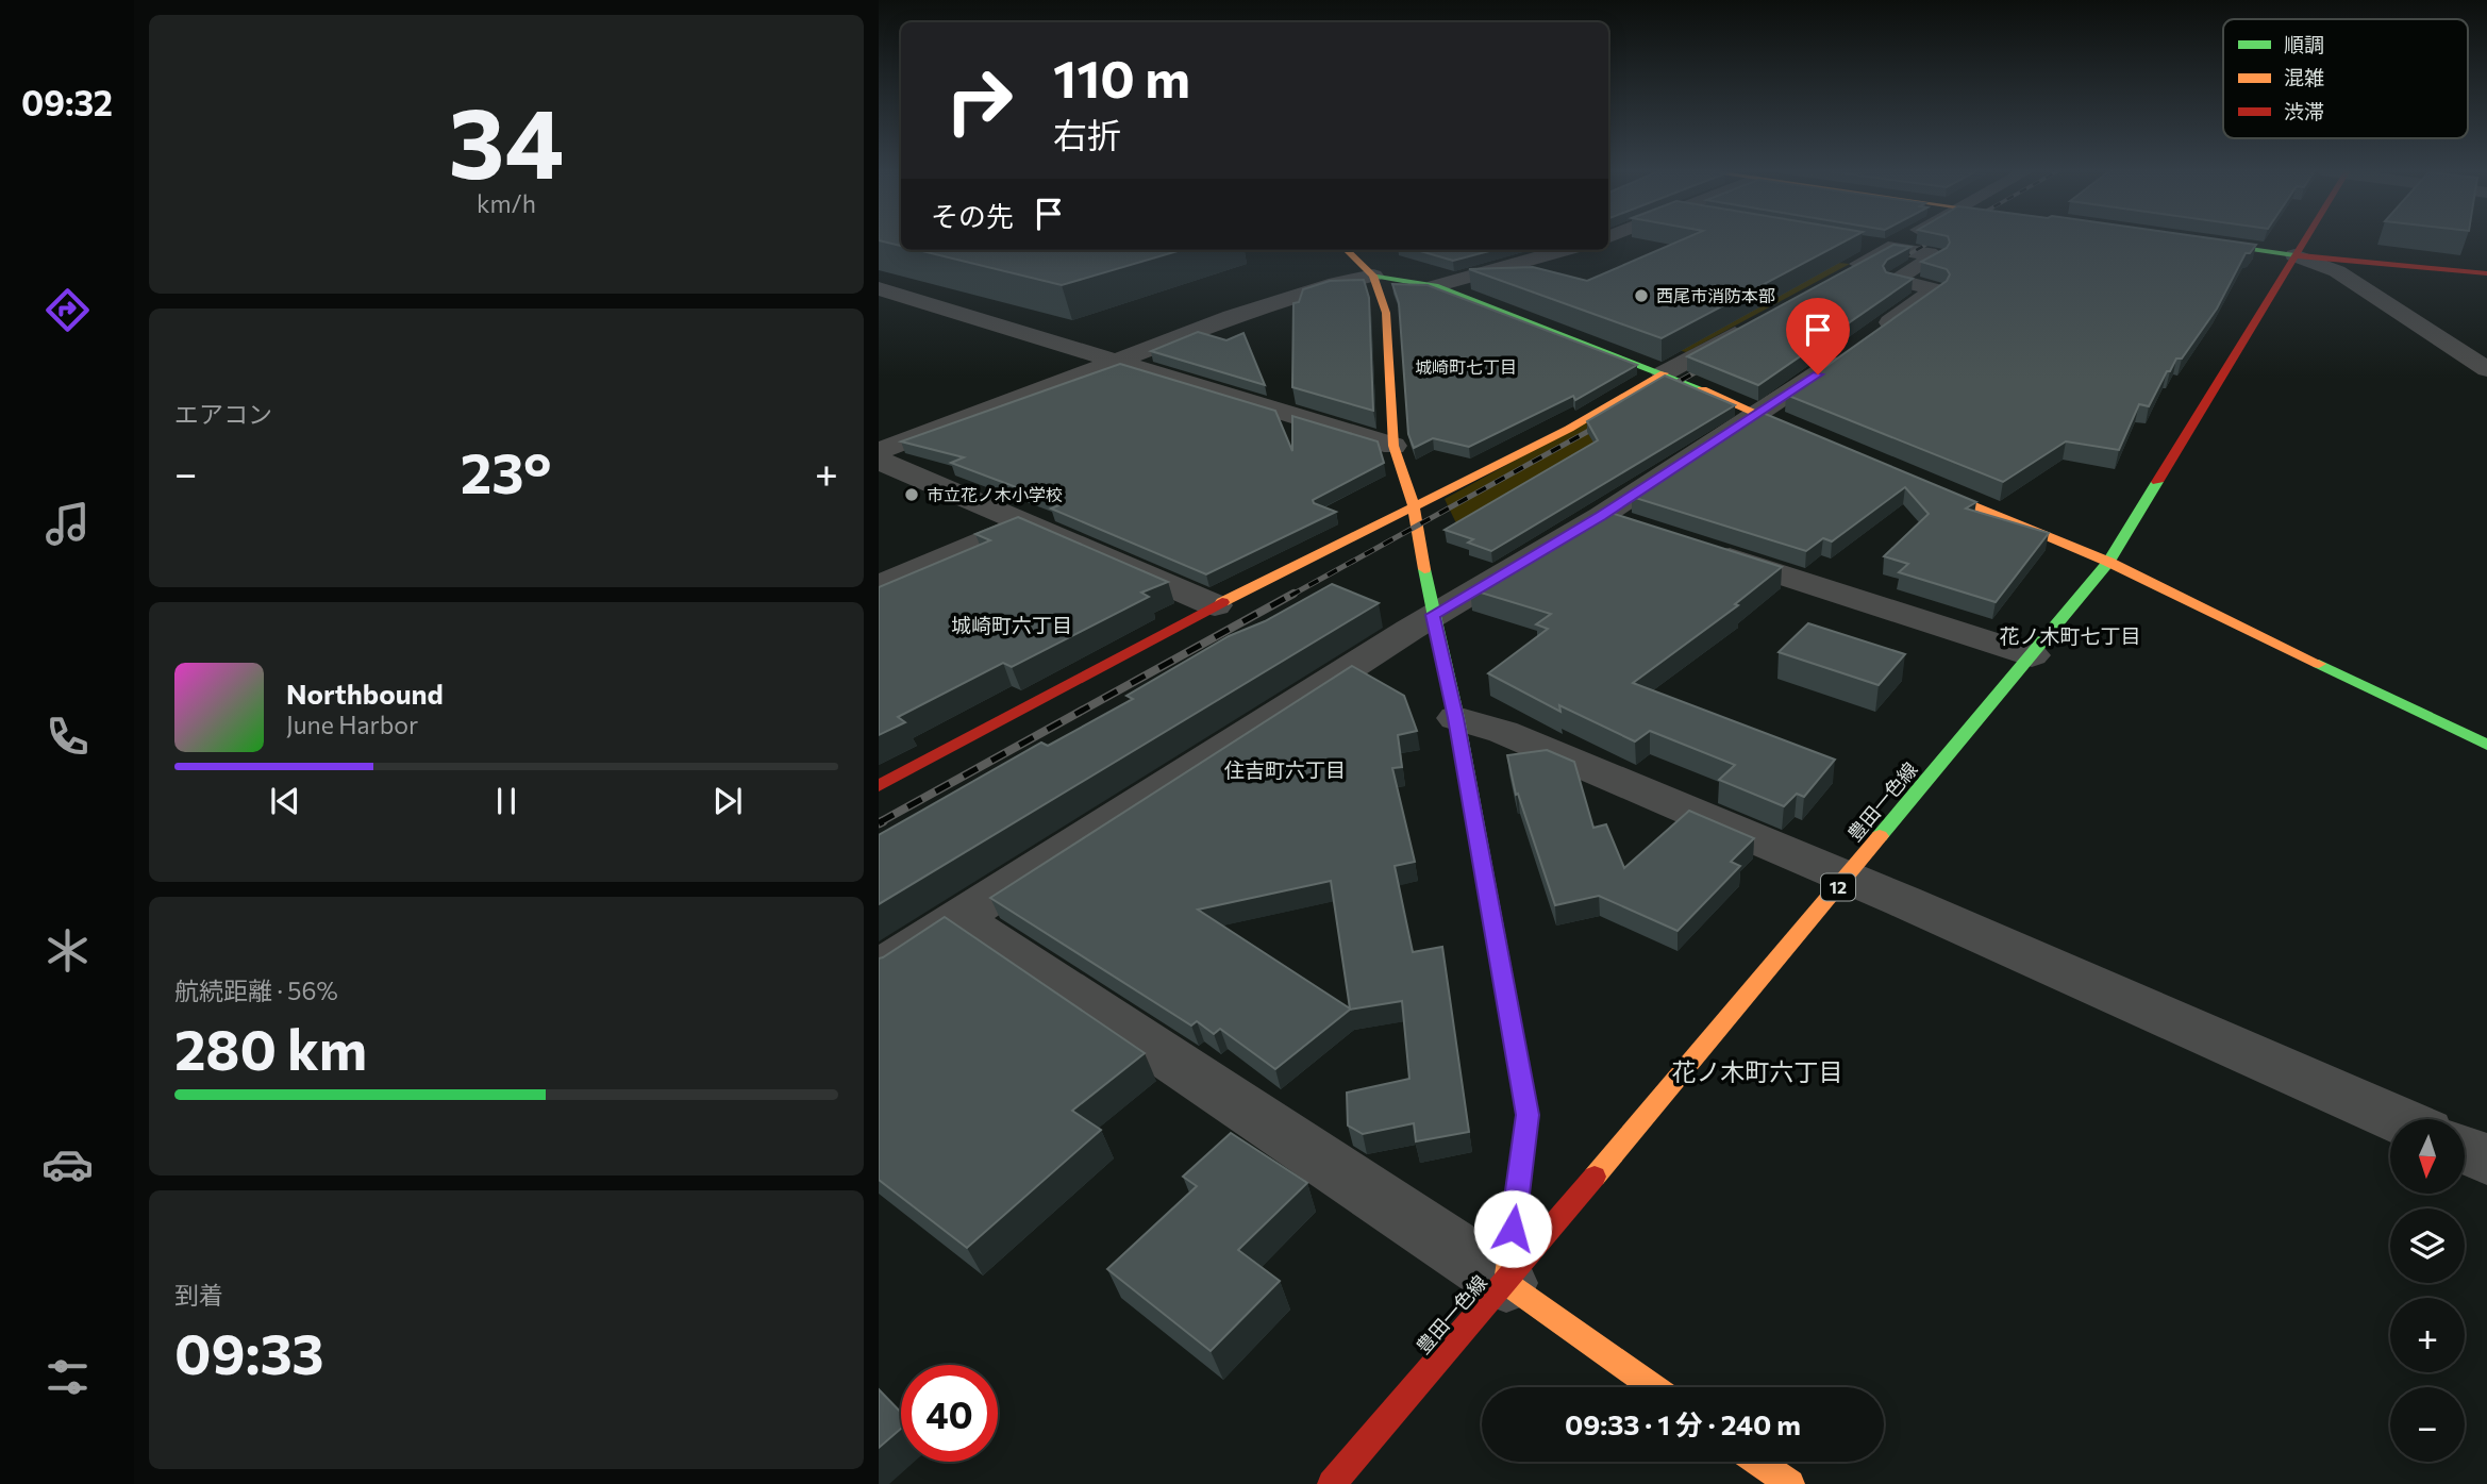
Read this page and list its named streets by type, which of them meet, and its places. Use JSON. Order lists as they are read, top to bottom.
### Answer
{
  "streets": {
    "street": ["豊田一色線", "12"]
  },
  "districts": [
    "城崎町七丁目",
    "城崎町六丁目",
    "花ノ木町七丁目",
    "住吉町六丁目",
    "花ノ木町六丁目"
  ],
  "places": ["西尾市消防本部", "市立花ノ木小学校"],
  "legend": ["順調", "混雑", "渋滞"],
  "north": "bottom",
  "page": {
    "tabs": "09:32",
    "tile": [
      ["34", "km/h"],
      "エアコン",
      ["航続距離 · 56%", "280 km"],
      ["到着", "09:33"]
    ],
    "turn": ["110 m", "右折"],
    "then": "その先",
    "heat": ["−", "23°", "+"],
    "song": ["Northbound", "June Harbor"],
    "map_buttons": ["+", "−"],
    "limit": "40",
    "trip": "09:33 · 1 分 · 240 m"
  }
}
